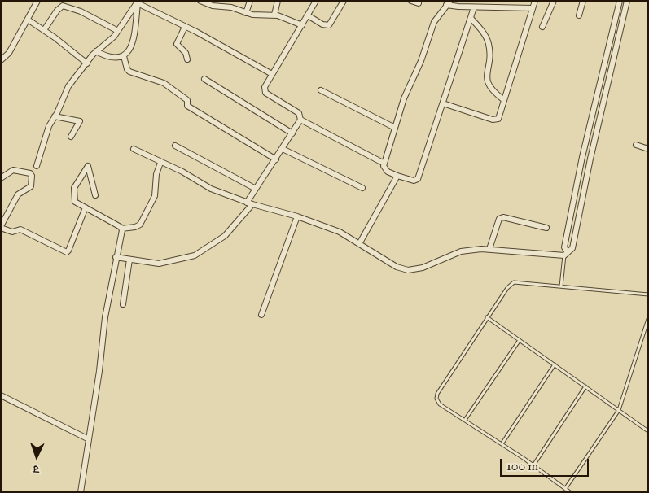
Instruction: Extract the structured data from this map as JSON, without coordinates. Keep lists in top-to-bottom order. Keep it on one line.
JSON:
{"scale_bar":"100 m","north":"bottom"}
